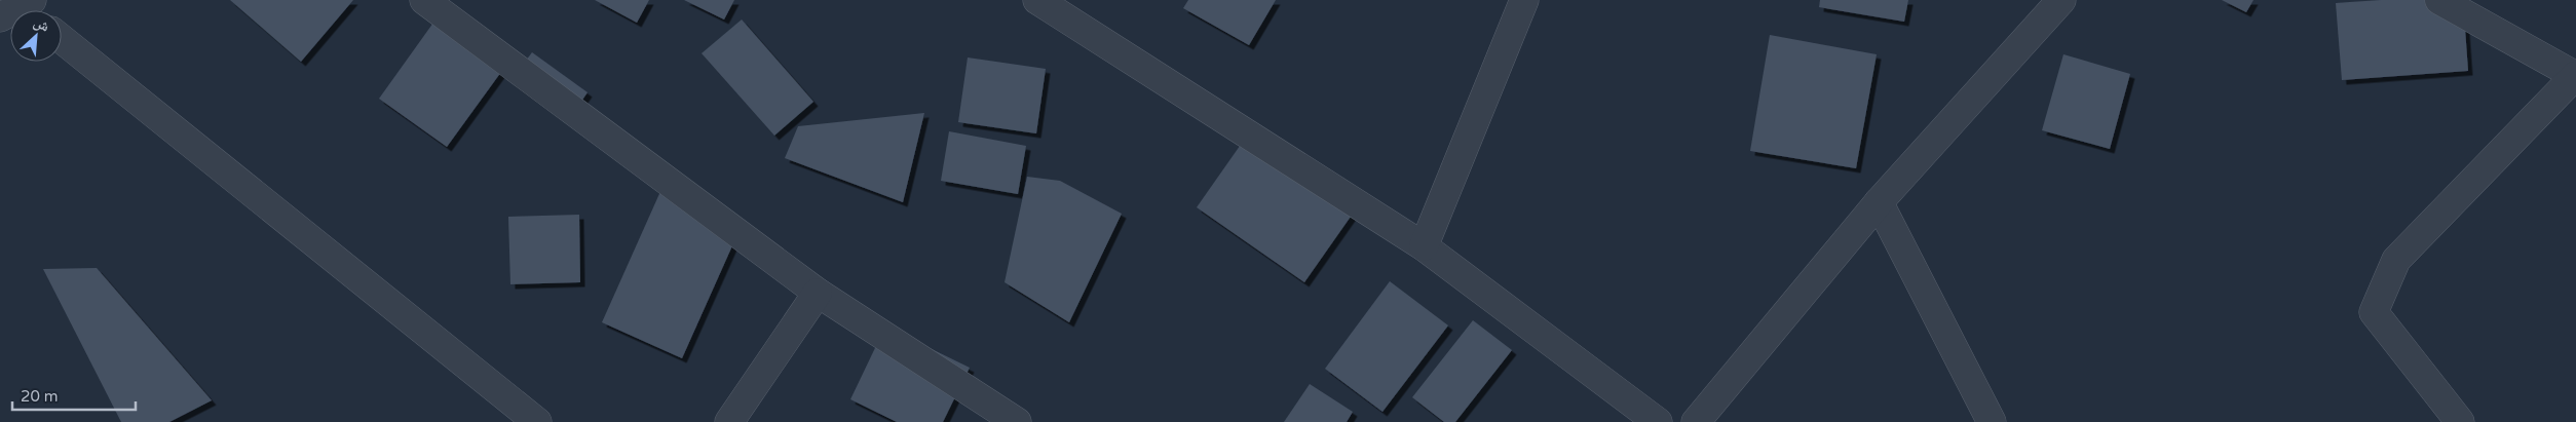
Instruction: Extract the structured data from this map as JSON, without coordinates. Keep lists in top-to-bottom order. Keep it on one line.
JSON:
{"scale_bar":"20 m","north":"top right"}
